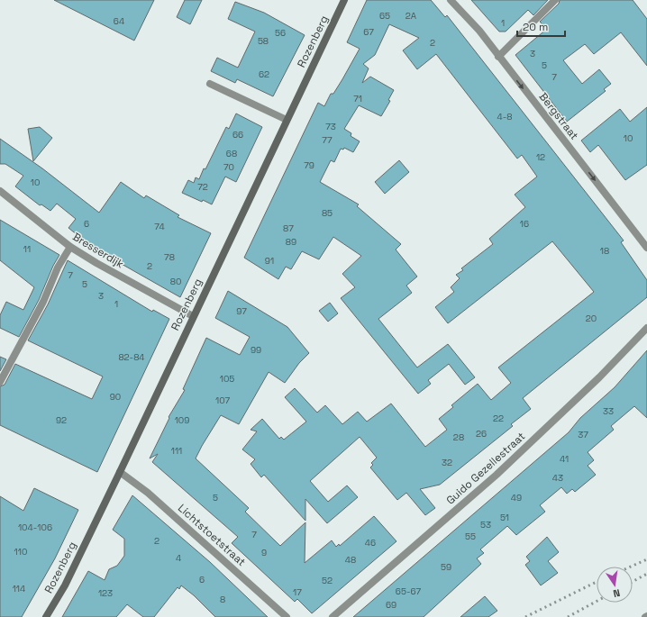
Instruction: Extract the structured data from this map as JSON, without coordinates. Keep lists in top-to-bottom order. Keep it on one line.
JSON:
{"streets":{"main road":["Rozenberg"],"street":["Bergstraat","Bresserdijk","Guido Gezellestraat","Lichtstoetstraat"]},"crossings":[["Rozenberg","Bresserdijk"],["Rozenberg","Lichtstoetstraat"]],"one_way":["Bergstraat"],"house_numbers":["65","2A","64","1","67","56","58","2","3","5","62","7","71","4-8","73","66","10","77","68","12","79","70","10","72","85","6","16","74","87","89","11","18","78","91","2","7","80","5","3","1","97","20","99","82-84","105","90","107","33","22","92","109","26","37","28","111","41","32","43","5","49","51","53","104-106","7","55","2","46","110","9","4","48","59","6","52","114","65-67","17","123","8","69"],"scale_bar":"20 m","north":"bottom"}
